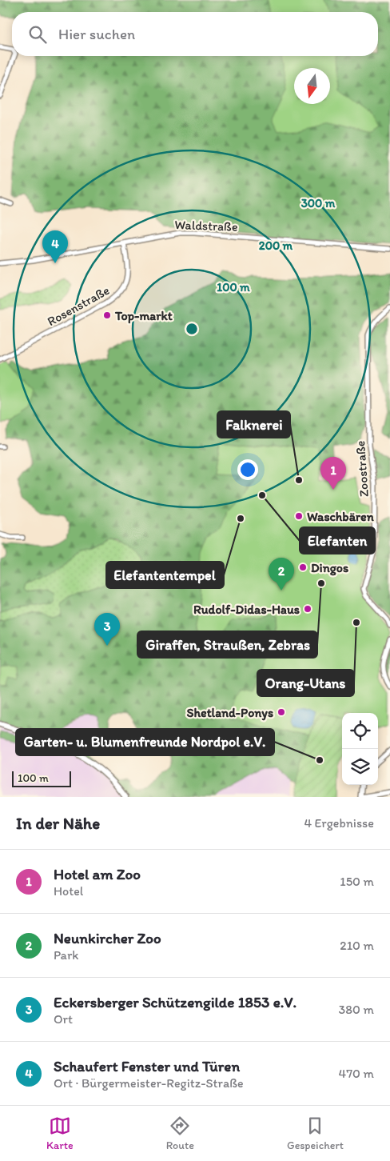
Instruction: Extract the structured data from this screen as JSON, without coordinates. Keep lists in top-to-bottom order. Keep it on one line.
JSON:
{"streets":{"street":["Waldstraße","Rosenstraße","Zoostraße"]},"crossings":[["Waldstraße","Rosenstraße"]],"places":["Top-markt","Falknerei","Elefanten","Waschbären","Elefantentempel","Dingos","Giraffen, Straußen, Zebras","Rudolf-Didas-Haus","Orang-Utans","Shetland-Ponys","Garten- u. Blumenfreunde Nordpol e.V."],"scale_bar":"100 m","north":"bottom","page":{"search":"Hier suchen","pins":["4","1","2","3"],"scale":"100 m","heading":["In der Nähe","4 Ergebnisse"],"list":[{"mark":"1","name":"Hotel am Zoo","note":"Hotel","value":"150 m"},{"mark":"2","name":"Neunkircher Zoo","note":"Park","value":"210 m"},{"mark":"3","name":"Eckersberger Schützengilde 1853 e.V.","note":"Ort","value":"380 m"},{"mark":"4","name":"Schaufert Fenster und Türen","note":"Ort · Bürgermeister-Regitz-Straße","value":"470 m"}],"nav":["Karte","Route","Gespeichert"]},"rings":["300 m","200 m","100 m"]}
